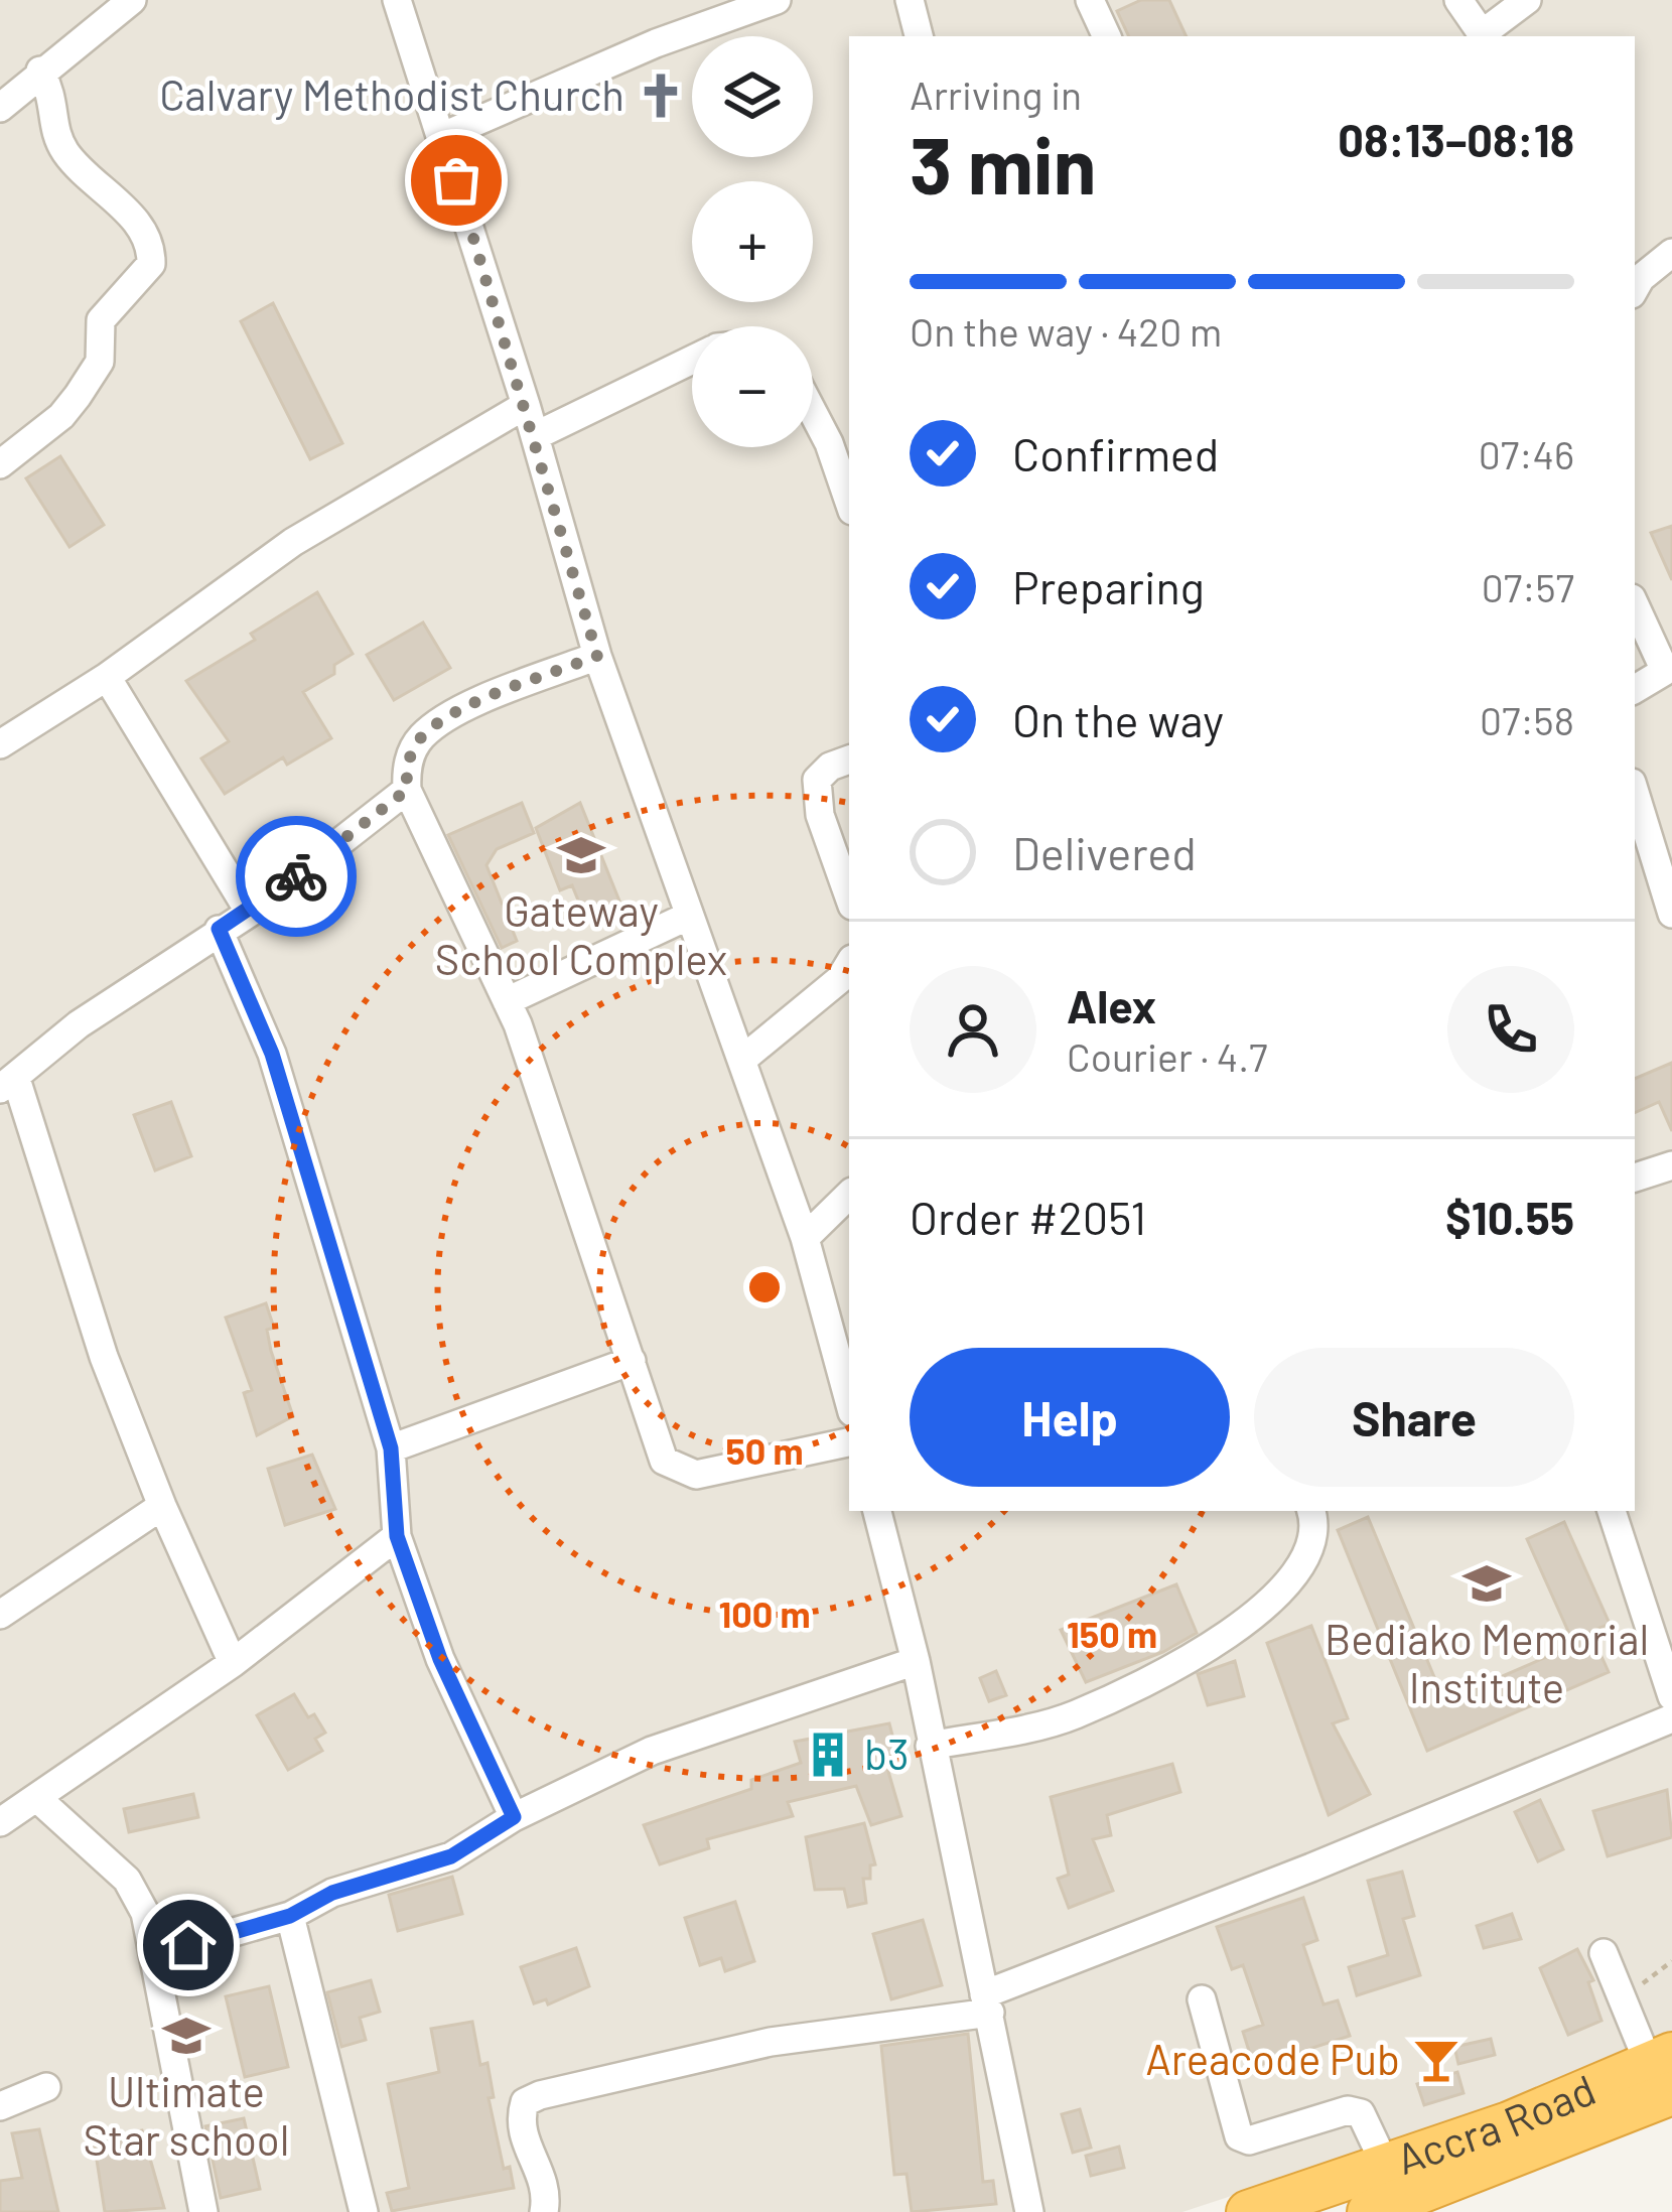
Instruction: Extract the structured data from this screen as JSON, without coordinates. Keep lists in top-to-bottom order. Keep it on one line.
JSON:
{"streets":{"highway":["Accra Road"]},"places":{"church":["Calvary Methodist Church"],"school or university":["Gateway School Complex","Bediako Memorial Institute","Ultimate Star school"],"building":["b3"],"bar":["Areacode Pub"]},"page":{"map_buttons":["+","−"],"heading":["3 min","Arriving in","08:13–08:18"],"panel":["Alex","Courier · 4.7","Order #2051","$10.55"],"bar":"On the way · 420 m","list":[["Confirmed","07:46"],["Preparing","07:57"],["On the way","07:58"],"Delivered"],"buttons":["Help","Share"]},"rings":["50 m","100 m","150 m"]}
